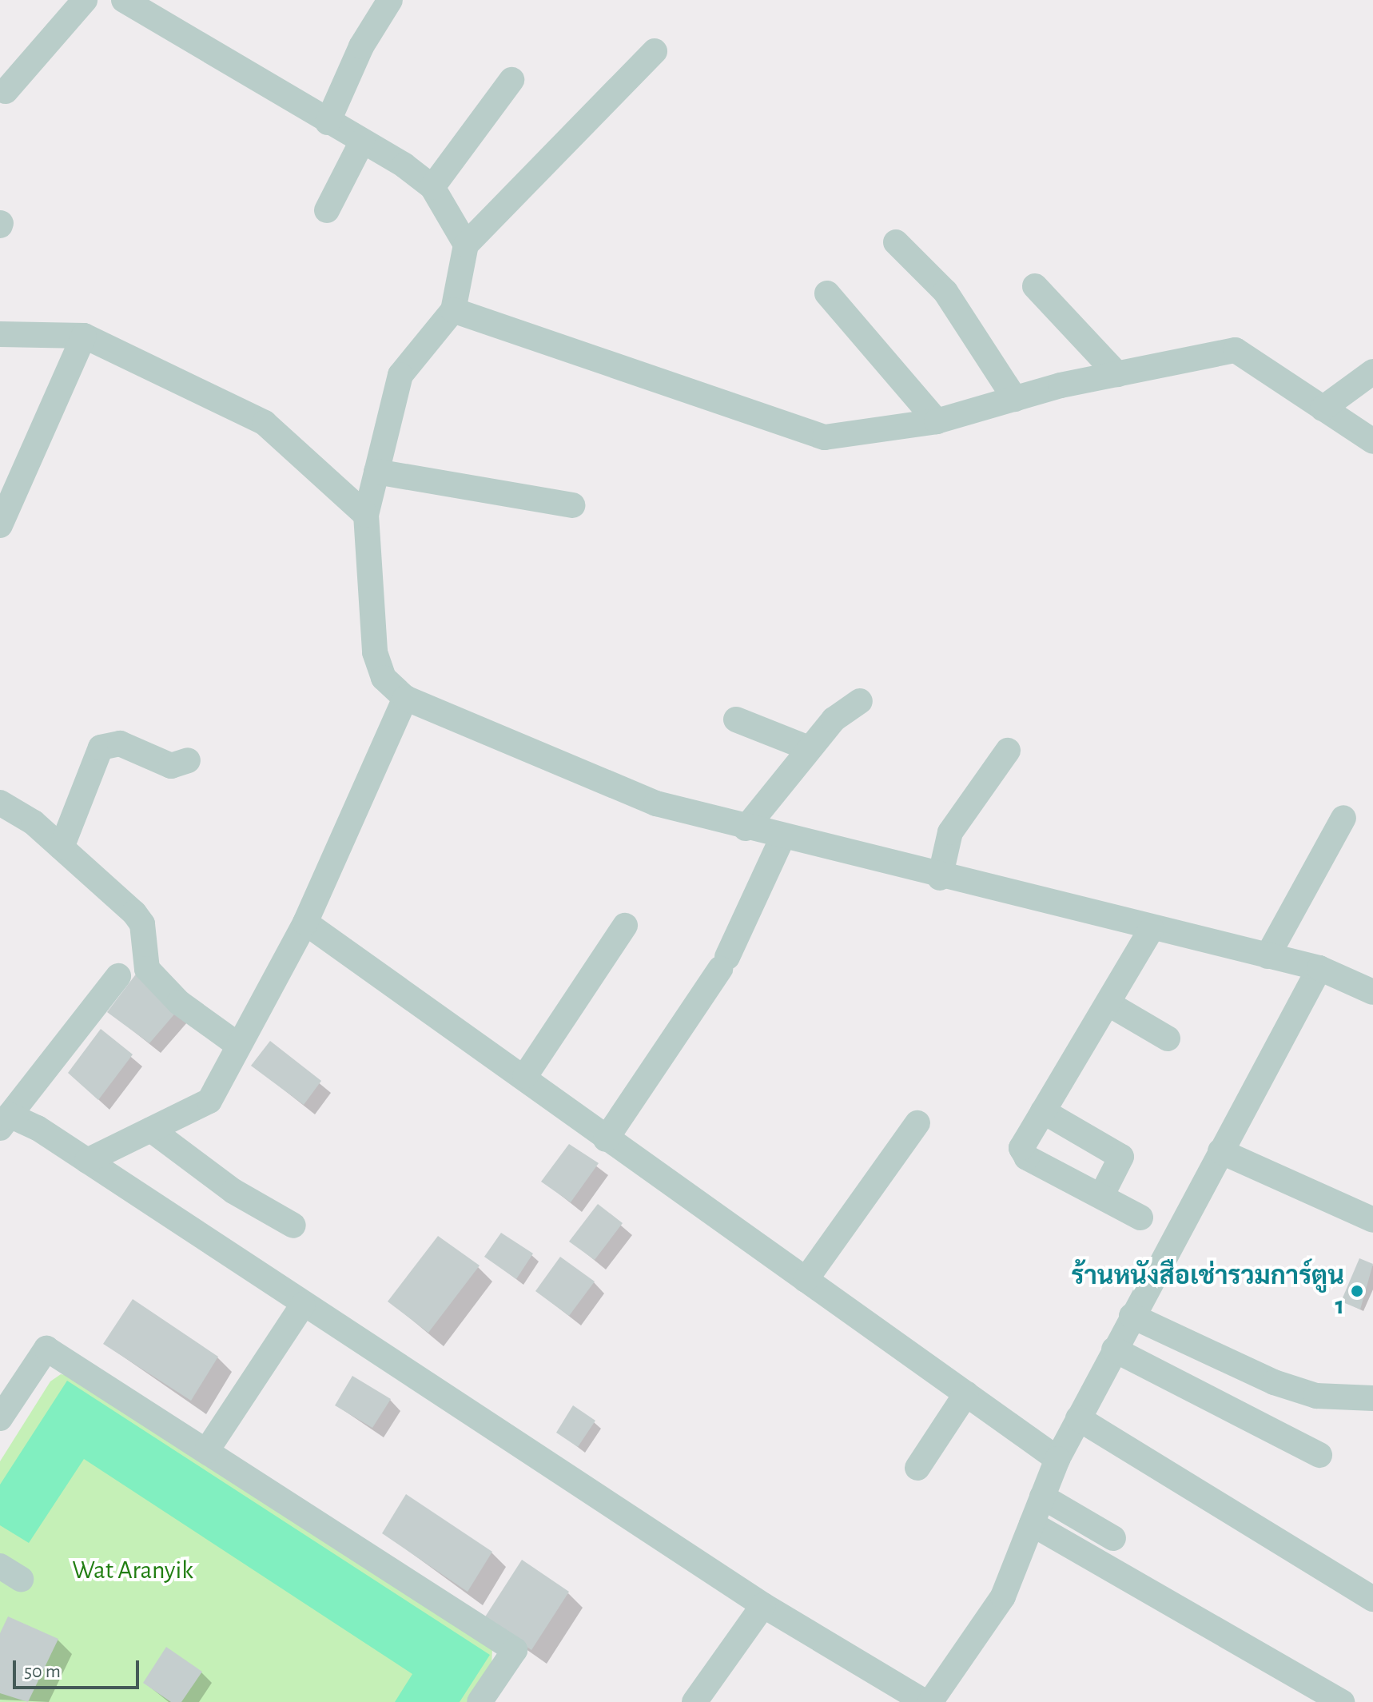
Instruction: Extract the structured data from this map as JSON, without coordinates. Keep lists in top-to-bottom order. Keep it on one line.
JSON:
{"parks":["Wat Aranyik"],"places":["ร้านหนังสือเช่ารวมการ์ตูน 1"],"scale_bar":"50 m"}
